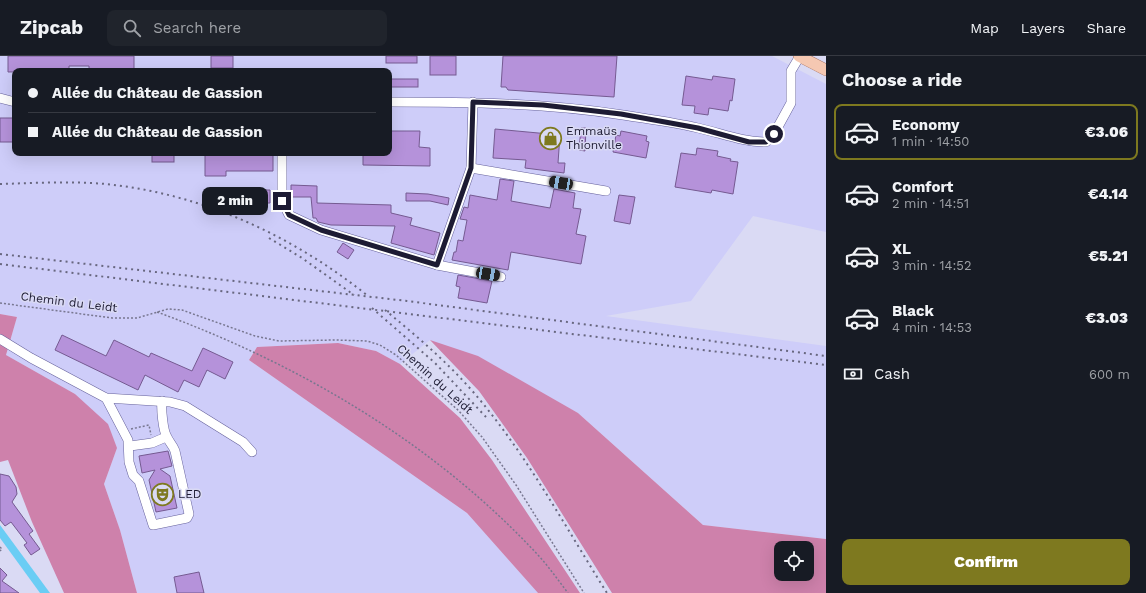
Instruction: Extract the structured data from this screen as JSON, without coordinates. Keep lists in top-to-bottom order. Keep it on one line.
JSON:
{"streets":{"path":["Chemin du Leidt"]},"places":{"shop":["Emmaüs Thionville"],"theatre":["LED"]},"page":{"header":"Zipcab","search":"Search here","nav":["Map","Layers","Share"],"heading":"Choose a ride","banner":["Allée du Château de Gassion","Allée du Château de Gassion"],"list":[{"name":"Economy","note":"1 min · 14:50","value":"€3.06"},{"name":"Comfort","note":"2 min · 14:51","value":"€4.14"},{"name":"XL","note":"3 min · 14:52","value":"€5.21"},{"name":"Black","note":"4 min · 14:53","value":"€3.03"}],"bubble":"2 min","pay":["Cash","600 m"],"buttons":"Confirm"}}
